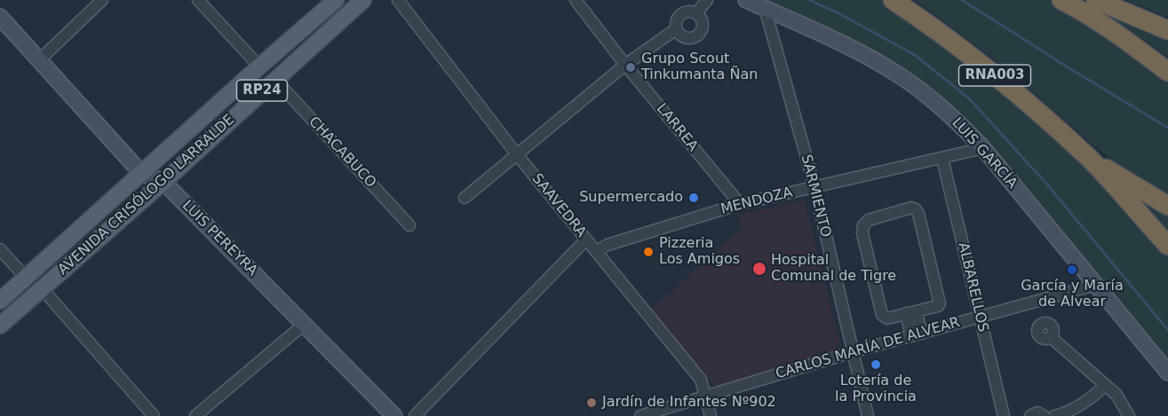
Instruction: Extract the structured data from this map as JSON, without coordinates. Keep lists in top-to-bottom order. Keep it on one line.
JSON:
{"streets":{"highway":["RNA003"],"main road":["RP24","AVENIDA CRISÓLOGO LARRALDE"],"street":["LARREA","CHACABUCO","LUIS GARCÍA","SARMIENTO","MENDOZA","SAAVEDRA","LUIS PEREYRA","ALBARELLOS","CARLOS MARÍA DE ALVEAR"]},"crossings":[["LARREA","MENDOZA"],["CHACABUCO","AVENIDA CRISÓLOGO LARRALDE"],["LUIS GARCÍA","SARMIENTO"],["LUIS GARCÍA","MENDOZA"],["LUIS GARCÍA","CARLOS MARÍA DE ALVEAR"],["AVENIDA CRISÓLOGO LARRALDE","LUIS PEREYRA"],["SARMIENTO","MENDOZA"],["SARMIENTO","CARLOS MARÍA DE ALVEAR"],["MENDOZA","SAAVEDRA"],["MENDOZA","ALBARELLOS"],["SAAVEDRA","CARLOS MARÍA DE ALVEAR"],["ALBARELLOS","CARLOS MARÍA DE ALVEAR"]],"places":["Grupo Scout Tinkumanta Ñan","Supermercado","Pizzeria Los Amigos","Hospital Comunal de Tigre","García y María de Alvear","Lotería de la Provincia","Jardín de Infantes Nº902"]}
